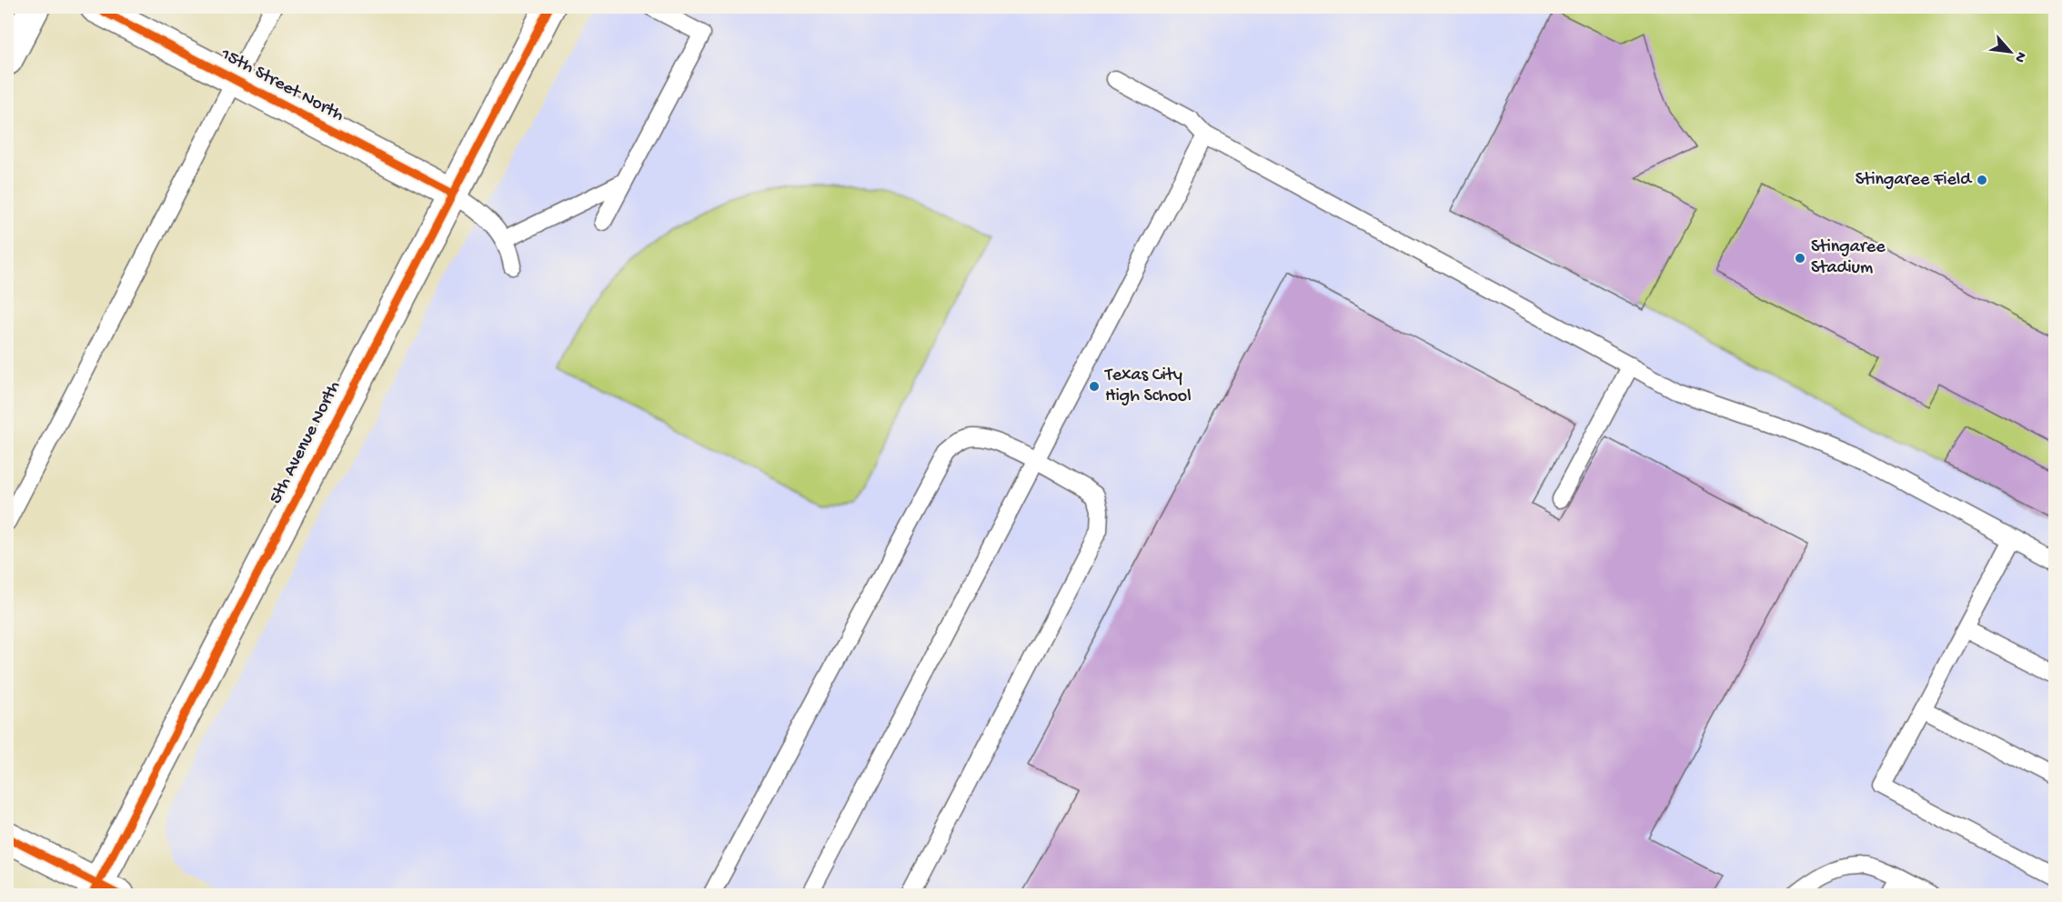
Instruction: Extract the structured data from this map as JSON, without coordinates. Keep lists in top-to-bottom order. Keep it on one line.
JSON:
{"streets":{"street":["15th Street North","5th Avenue North"]},"crossings":[["15th Street North","5th Avenue North"]],"places":["Stingaree Field","Stingaree Stadium","Texas City High School"],"north":"bottom right"}
